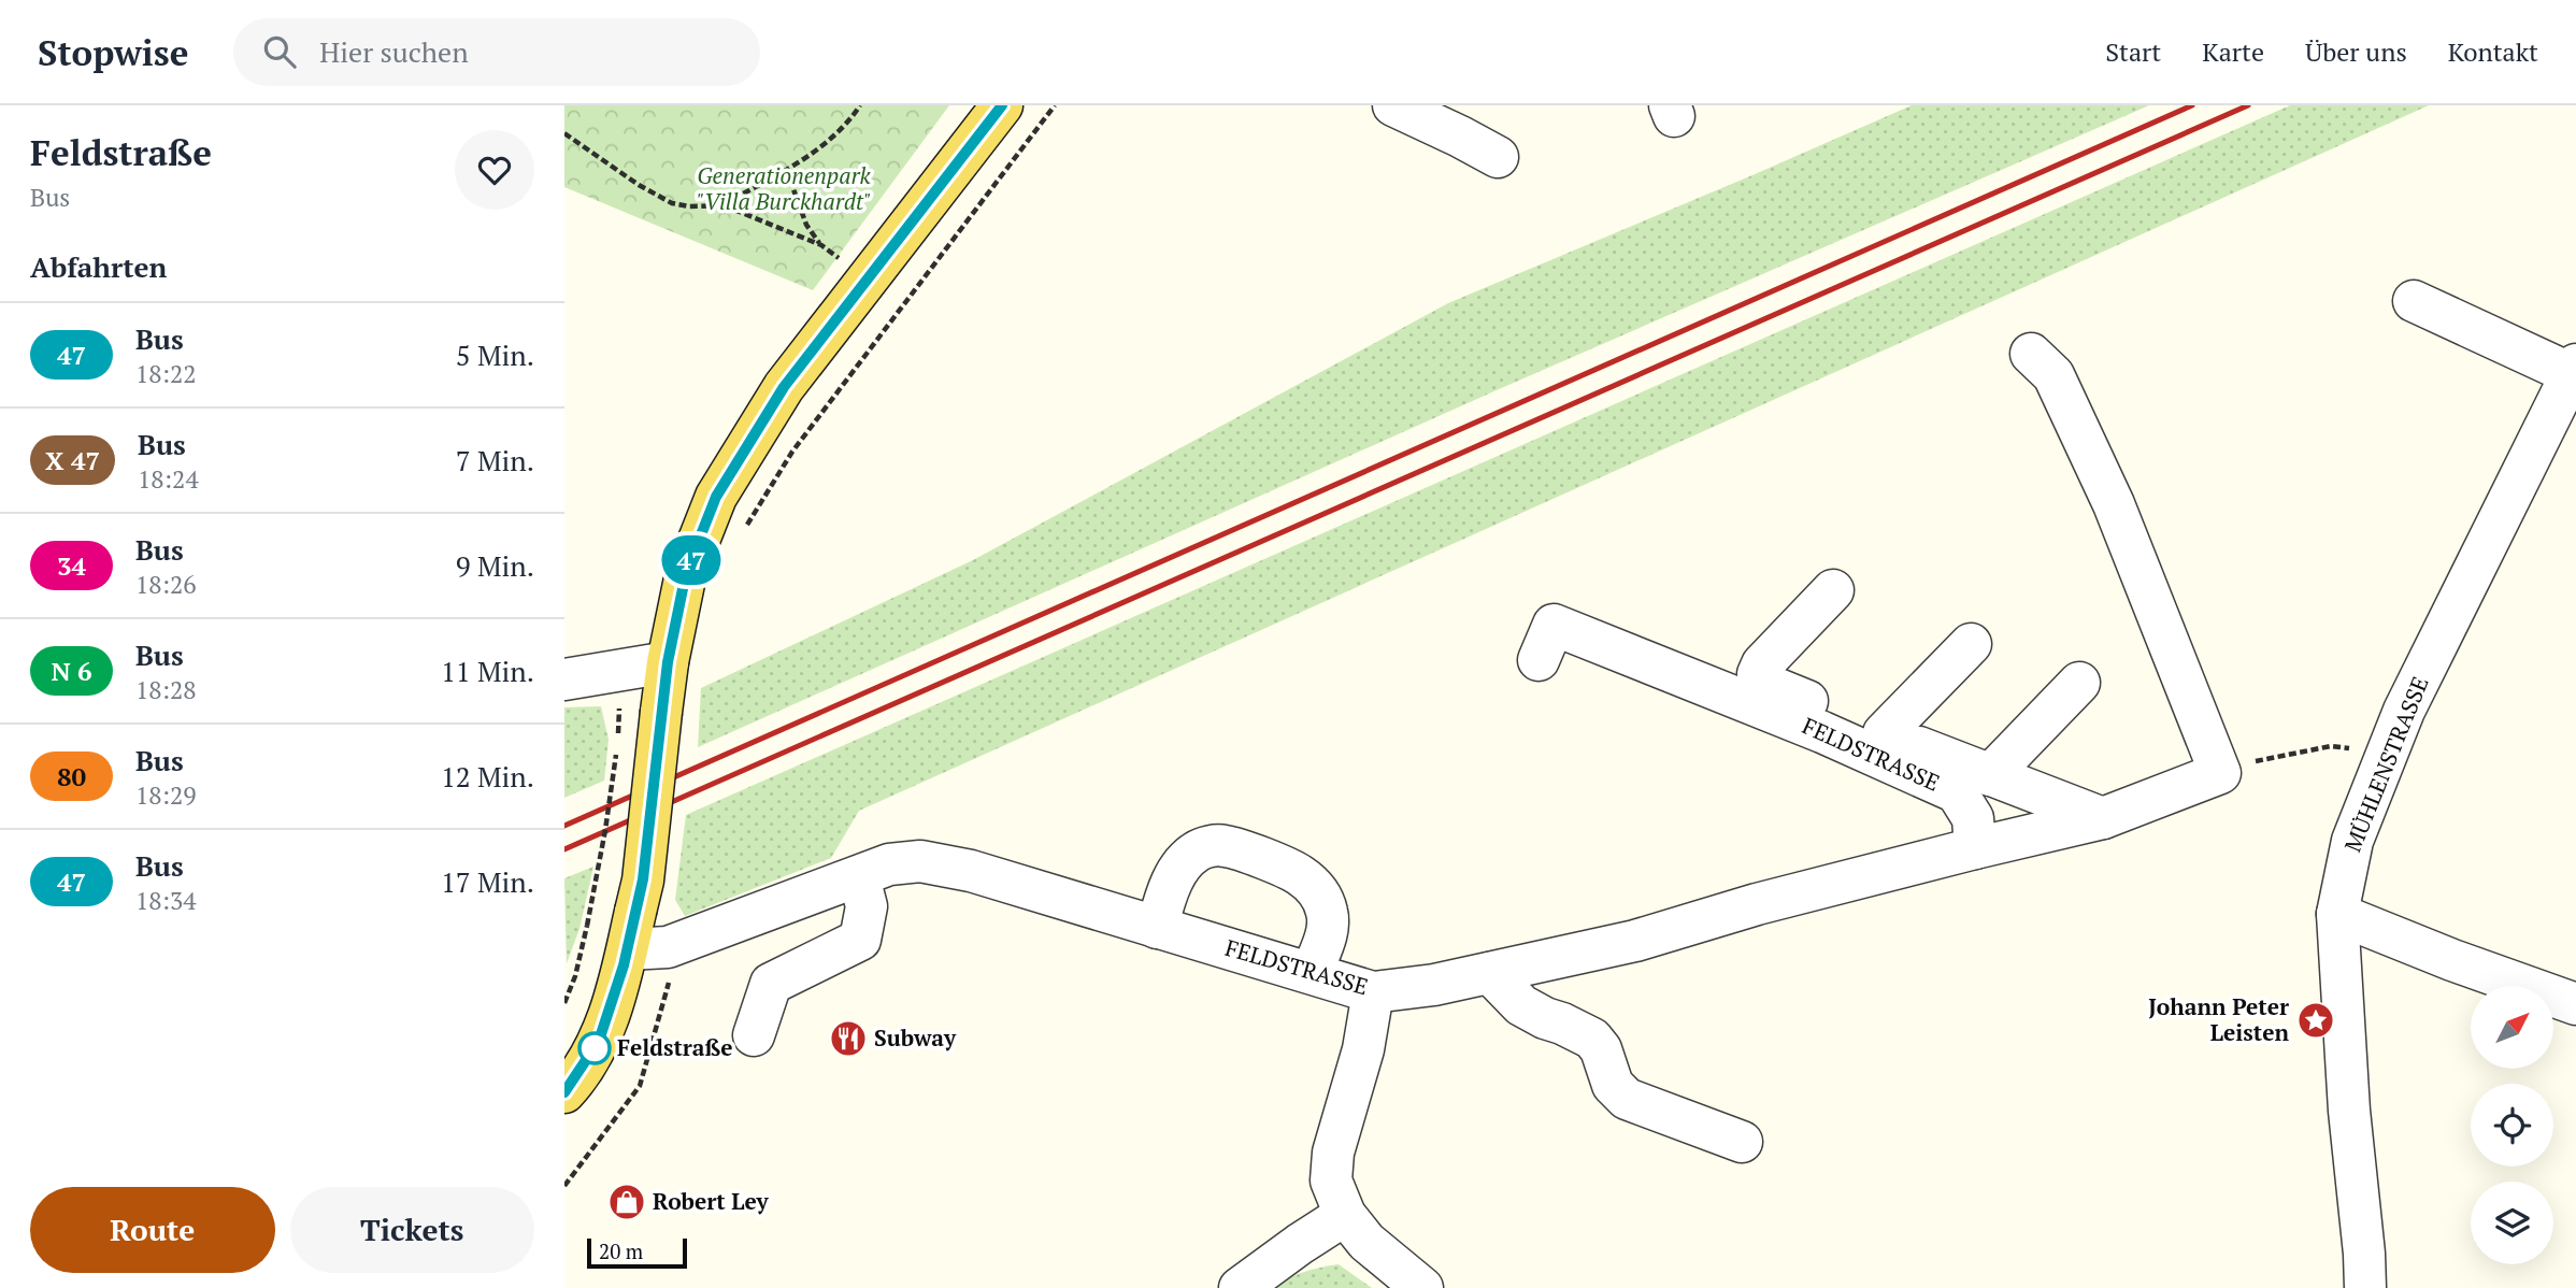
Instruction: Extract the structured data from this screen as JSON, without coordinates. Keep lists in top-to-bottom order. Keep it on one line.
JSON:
{"streets":{"street":["FELDSTRASSE","MÜHLENSTRASSE"]},"parks":["Generationenpark \"Villa Burckhardt\""],"places":{"place":["Johann Peter Leisten"],"restaurant":["Subway"],"other":["Feldstraße"],"shop":["Robert Ley"]},"lines":["bus line 47"],"scale_bar":"20 m","north":"top right","page":{"header":"Stopwise","search":"Hier suchen","nav":["Start","Karte","Über uns","Kontakt"],"heading":[["Feldstraße","Bus"],"Abfahrten"],"on_map":"47","list":[{"mark":"47","name":"Bus","note":"18:22","value":"5 Min."},{"mark":"X 47","name":"Bus","note":"18:24","value":"7 Min."},{"mark":"34","name":"Bus","note":"18:26","value":"9 Min."},{"mark":"N 6","name":"Bus","note":"18:28","value":"11 Min."},{"mark":"80","name":"Bus","note":"18:29","value":"12 Min."},{"mark":"47","name":"Bus","note":"18:34","value":"17 Min."}],"buttons":["Route","Tickets"],"scale":"20 m"}}
